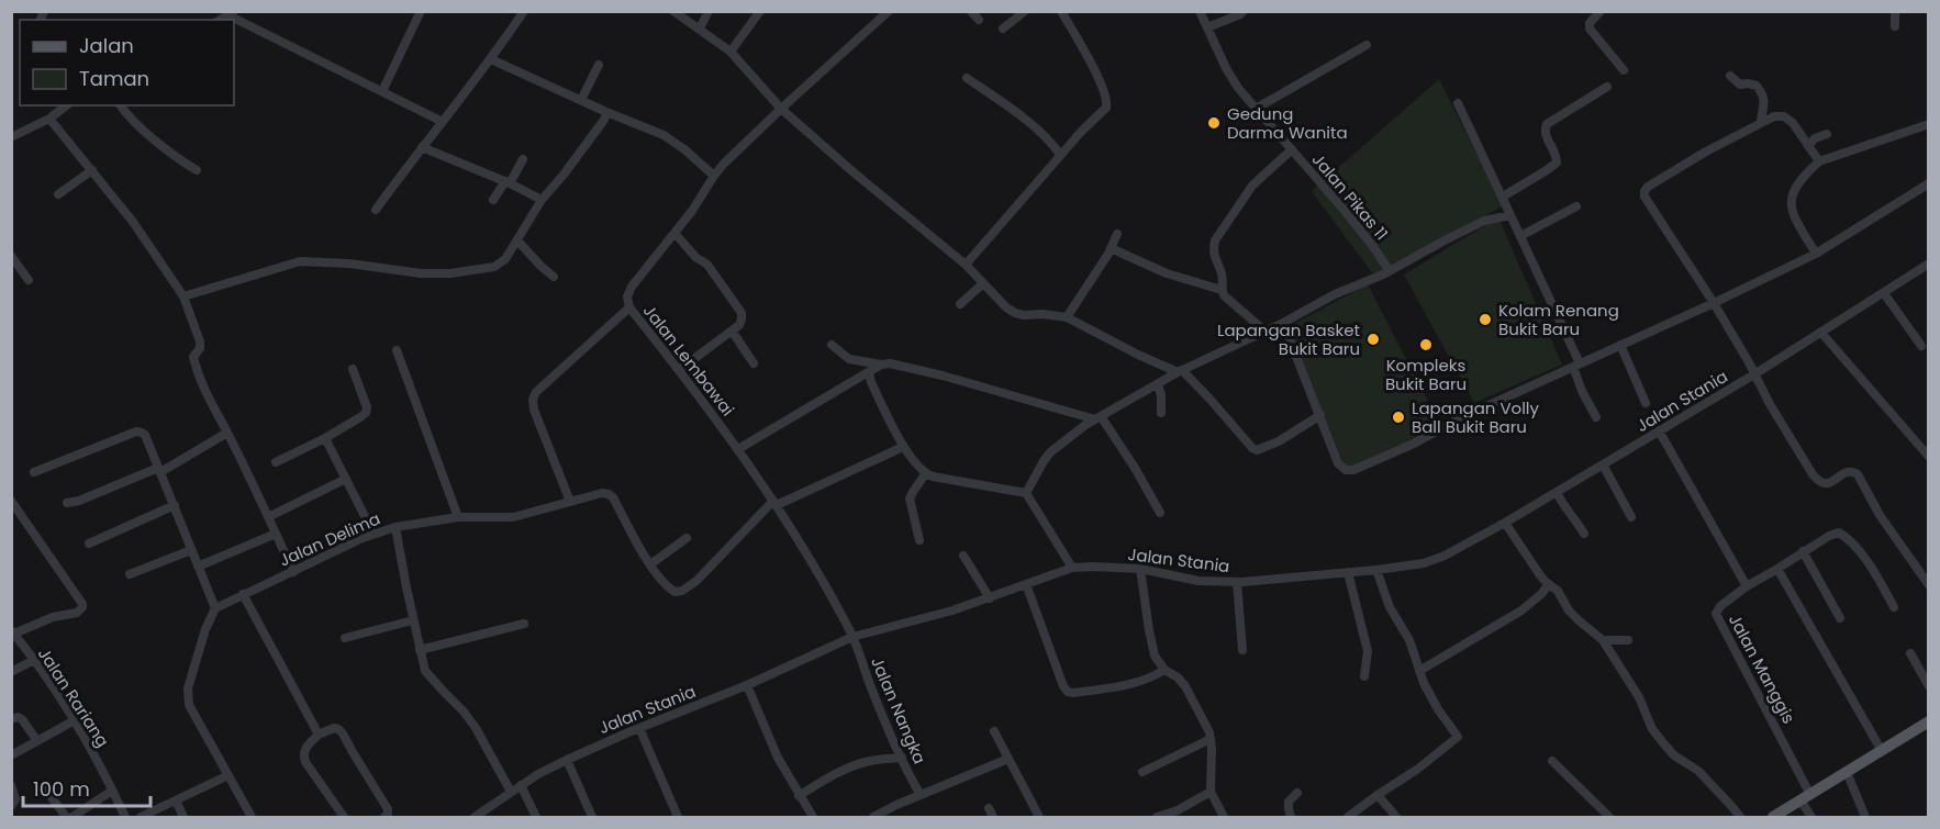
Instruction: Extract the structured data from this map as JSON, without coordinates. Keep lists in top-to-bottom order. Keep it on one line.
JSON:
{"streets":{"street":["Jalan Pikas 11","Jalan Lembawai","Jalan Stania","Jalan Delima","Jalan Manggis","Jalan Rariang","Jalan Nangka"]},"crossings":[["Jalan Lembawai","Jalan Stania"],["Jalan Lembawai","Jalan Nangka"],["Jalan Stania","Jalan Delima"],["Jalan Stania","Jalan Nangka"]],"places":["Gedung Darma Wanita","Kolam Renang Bukit Baru","Lapangan Basket Bukit Baru","Kompleks Bukit Baru","Lapangan Volly Ball Bukit Baru"],"legend":["Jalan","Taman"],"scale_bar":"100 m"}
